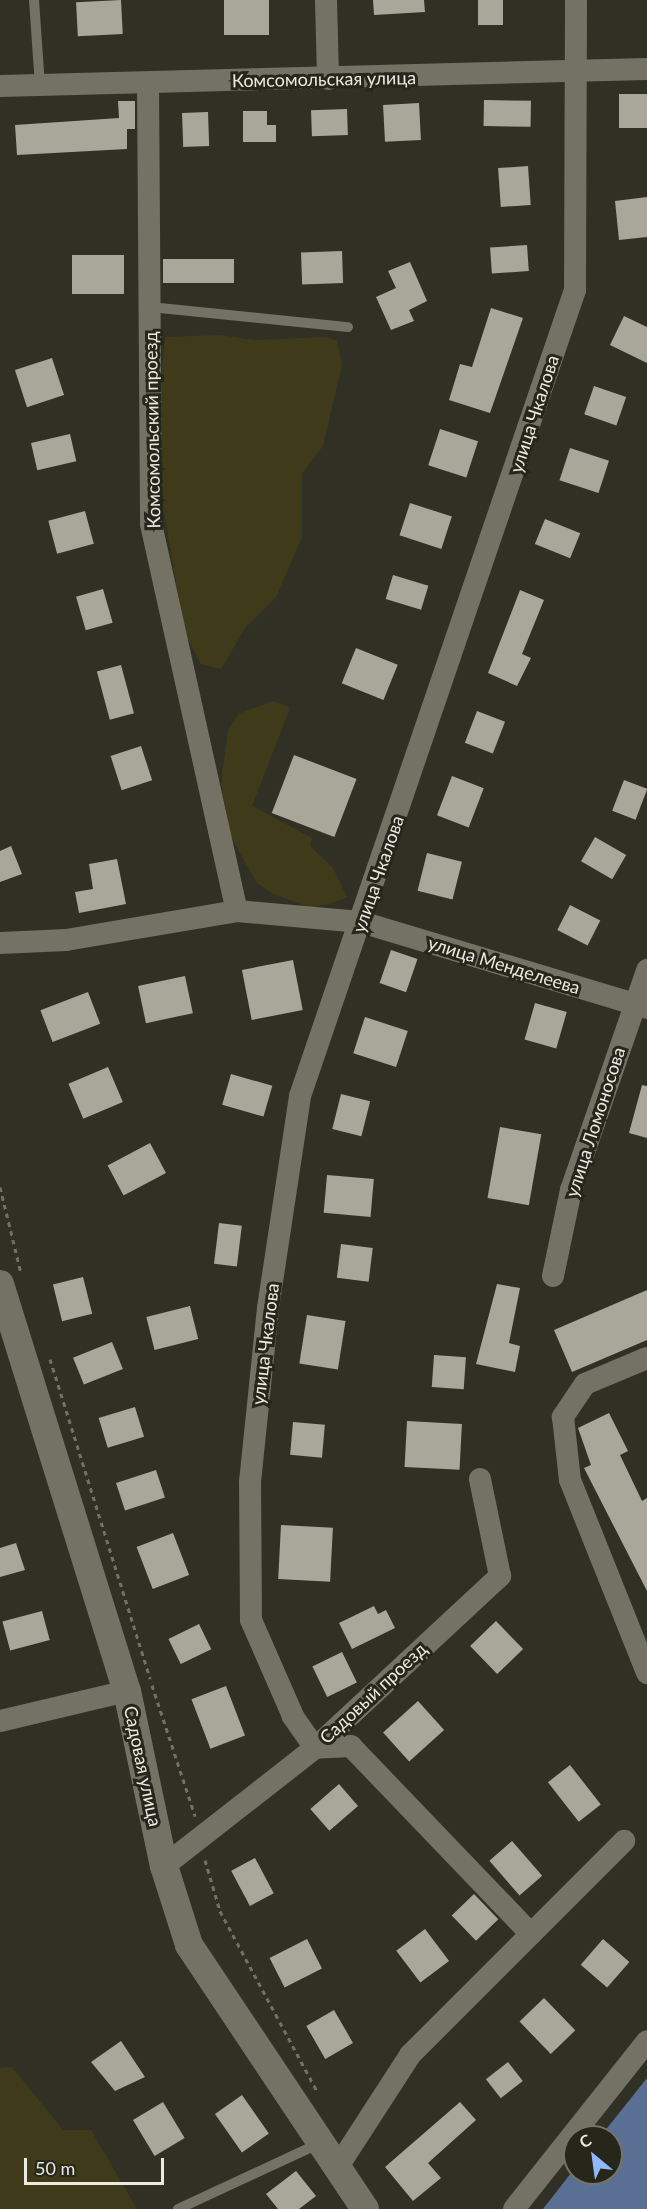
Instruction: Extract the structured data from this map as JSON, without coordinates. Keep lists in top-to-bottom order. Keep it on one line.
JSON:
{"streets":{"street":["Комсомольская улица","улица Чкалова","Комсомольский проезд","улица Менделеева","улица Ломоносова","Садовый проезд","Садовая улица"]},"crossings":[["Комсомольская улица","улица Чкалова"],["Комсомольская улица","Комсомольский проезд"],["улица Чкалова","улица Менделеева"],["улица Чкалова","Садовый проезд"],["Комсомольский проезд","улица Менделеева"],["улица Менделеева","улица Ломоносова"],["Садовый проезд","Садовая улица"]],"scale_bar":"50 m","north":"top left"}
